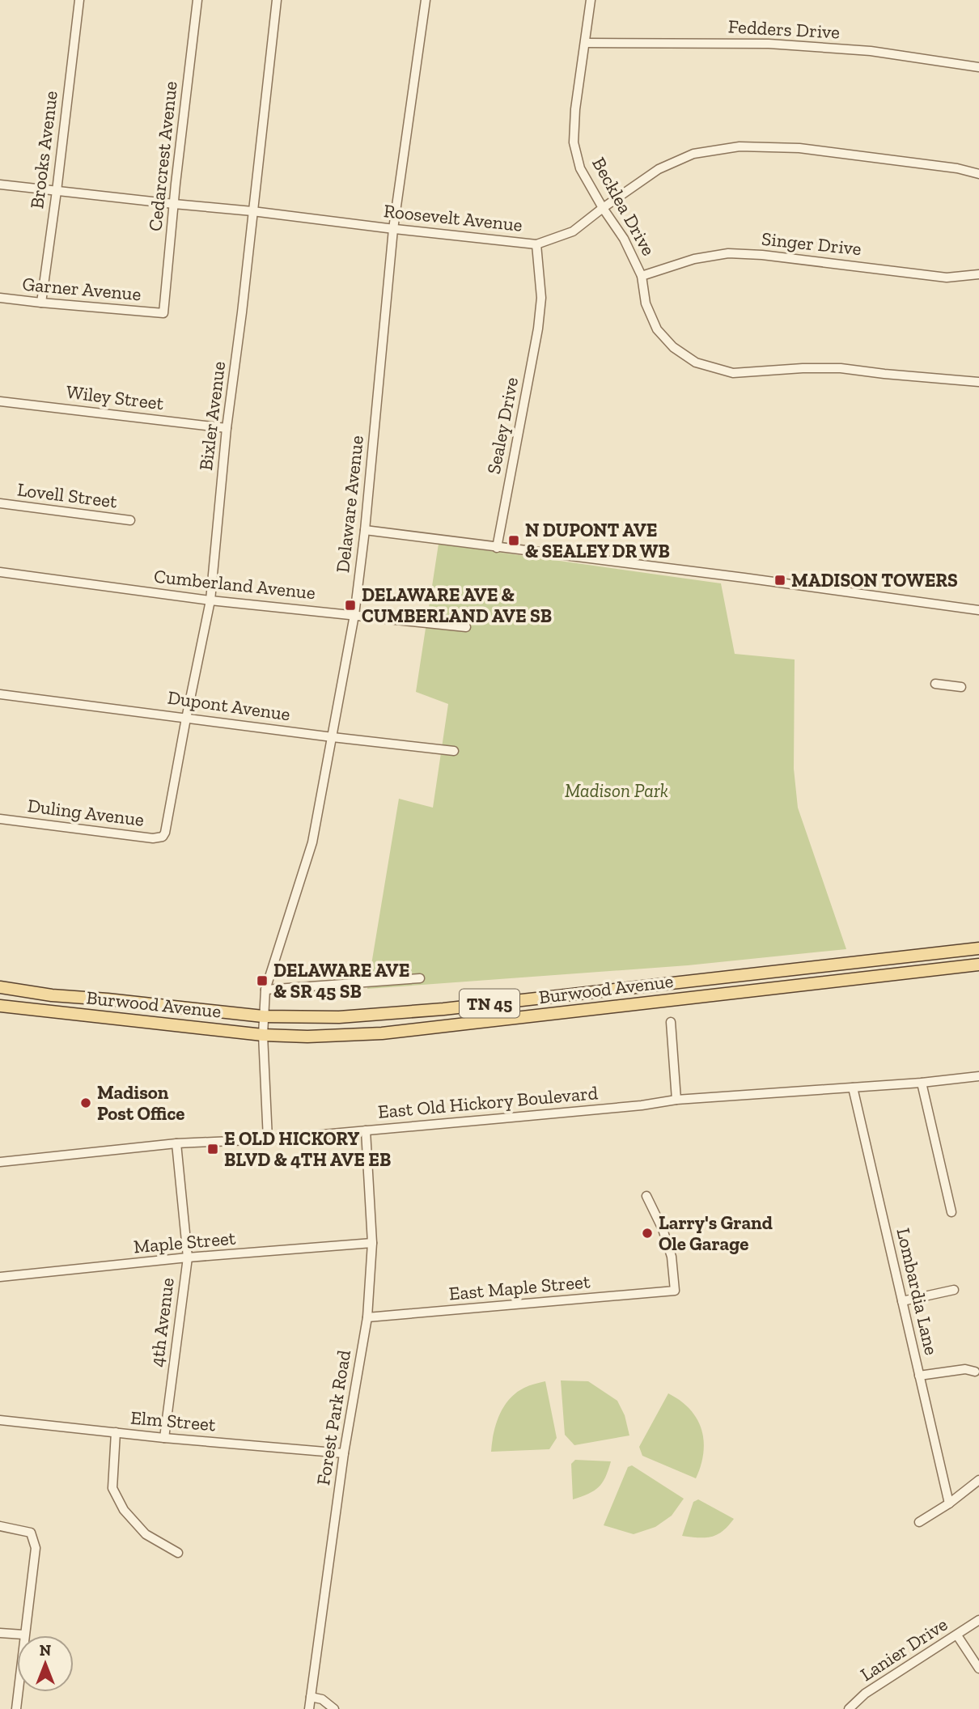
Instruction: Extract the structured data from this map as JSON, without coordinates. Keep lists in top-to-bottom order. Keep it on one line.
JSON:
{"streets":{"main road":["Burwood Avenue","TN 45"],"street":["Fedders Drive","Brooks Avenue","Cedarcrest Avenue","Becklea Drive","Roosevelt Avenue","Singer Drive","Garner Avenue","Wiley Street","Bixler Avenue","Sealey Drive","Lovell Street","Delaware Avenue","Cumberland Avenue","Dupont Avenue","Duling Avenue","East Old Hickory Boulevard","Maple Street","East Maple Street","Lombardia Lane","4th Avenue","Forest Park Road","Elm Street","Lanier Drive"]},"crossings":[["Fedders Drive","Becklea Drive"],["Brooks Avenue","Roosevelt Avenue"],["Brooks Avenue","Garner Avenue"],["Cedarcrest Avenue","Roosevelt Avenue"],["Cedarcrest Avenue","Garner Avenue"],["Becklea Drive","Roosevelt Avenue"],["Becklea Drive","Singer Drive"],["Roosevelt Avenue","Bixler Avenue"],["Roosevelt Avenue","Sealey Drive"],["Roosevelt Avenue","Delaware Avenue"],["Wiley Street","Bixler Avenue"],["Bixler Avenue","Cumberland Avenue"],["Bixler Avenue","Dupont Avenue"],["Bixler Avenue","Duling Avenue"],["Delaware Avenue","Cumberland Avenue"],["Delaware Avenue","Dupont Avenue"],["Delaware Avenue","Burwood Avenue"],["Delaware Avenue","East Old Hickory Boulevard"],["East Old Hickory Boulevard","Lombardia Lane"],["East Old Hickory Boulevard","4th Avenue"],["East Old Hickory Boulevard","Forest Park Road"],["Maple Street","4th Avenue"],["Maple Street","Forest Park Road"],["East Maple Street","Forest Park Road"],["4th Avenue","Elm Street"],["Forest Park Road","Elm Street"]],"parks":["Madison Park"],"places":{"transit":["N DUPONT AVE & SEALEY DR WB","MADISON TOWERS","DELAWARE AVE & CUMBERLAND AVE SB","DELAWARE AVE & SR 45 SB","E OLD HICKORY BLVD & 4TH AVE EB"],"other":["Madison Post Office","Larry's Grand Ole Garage"]},"north":"top"}
